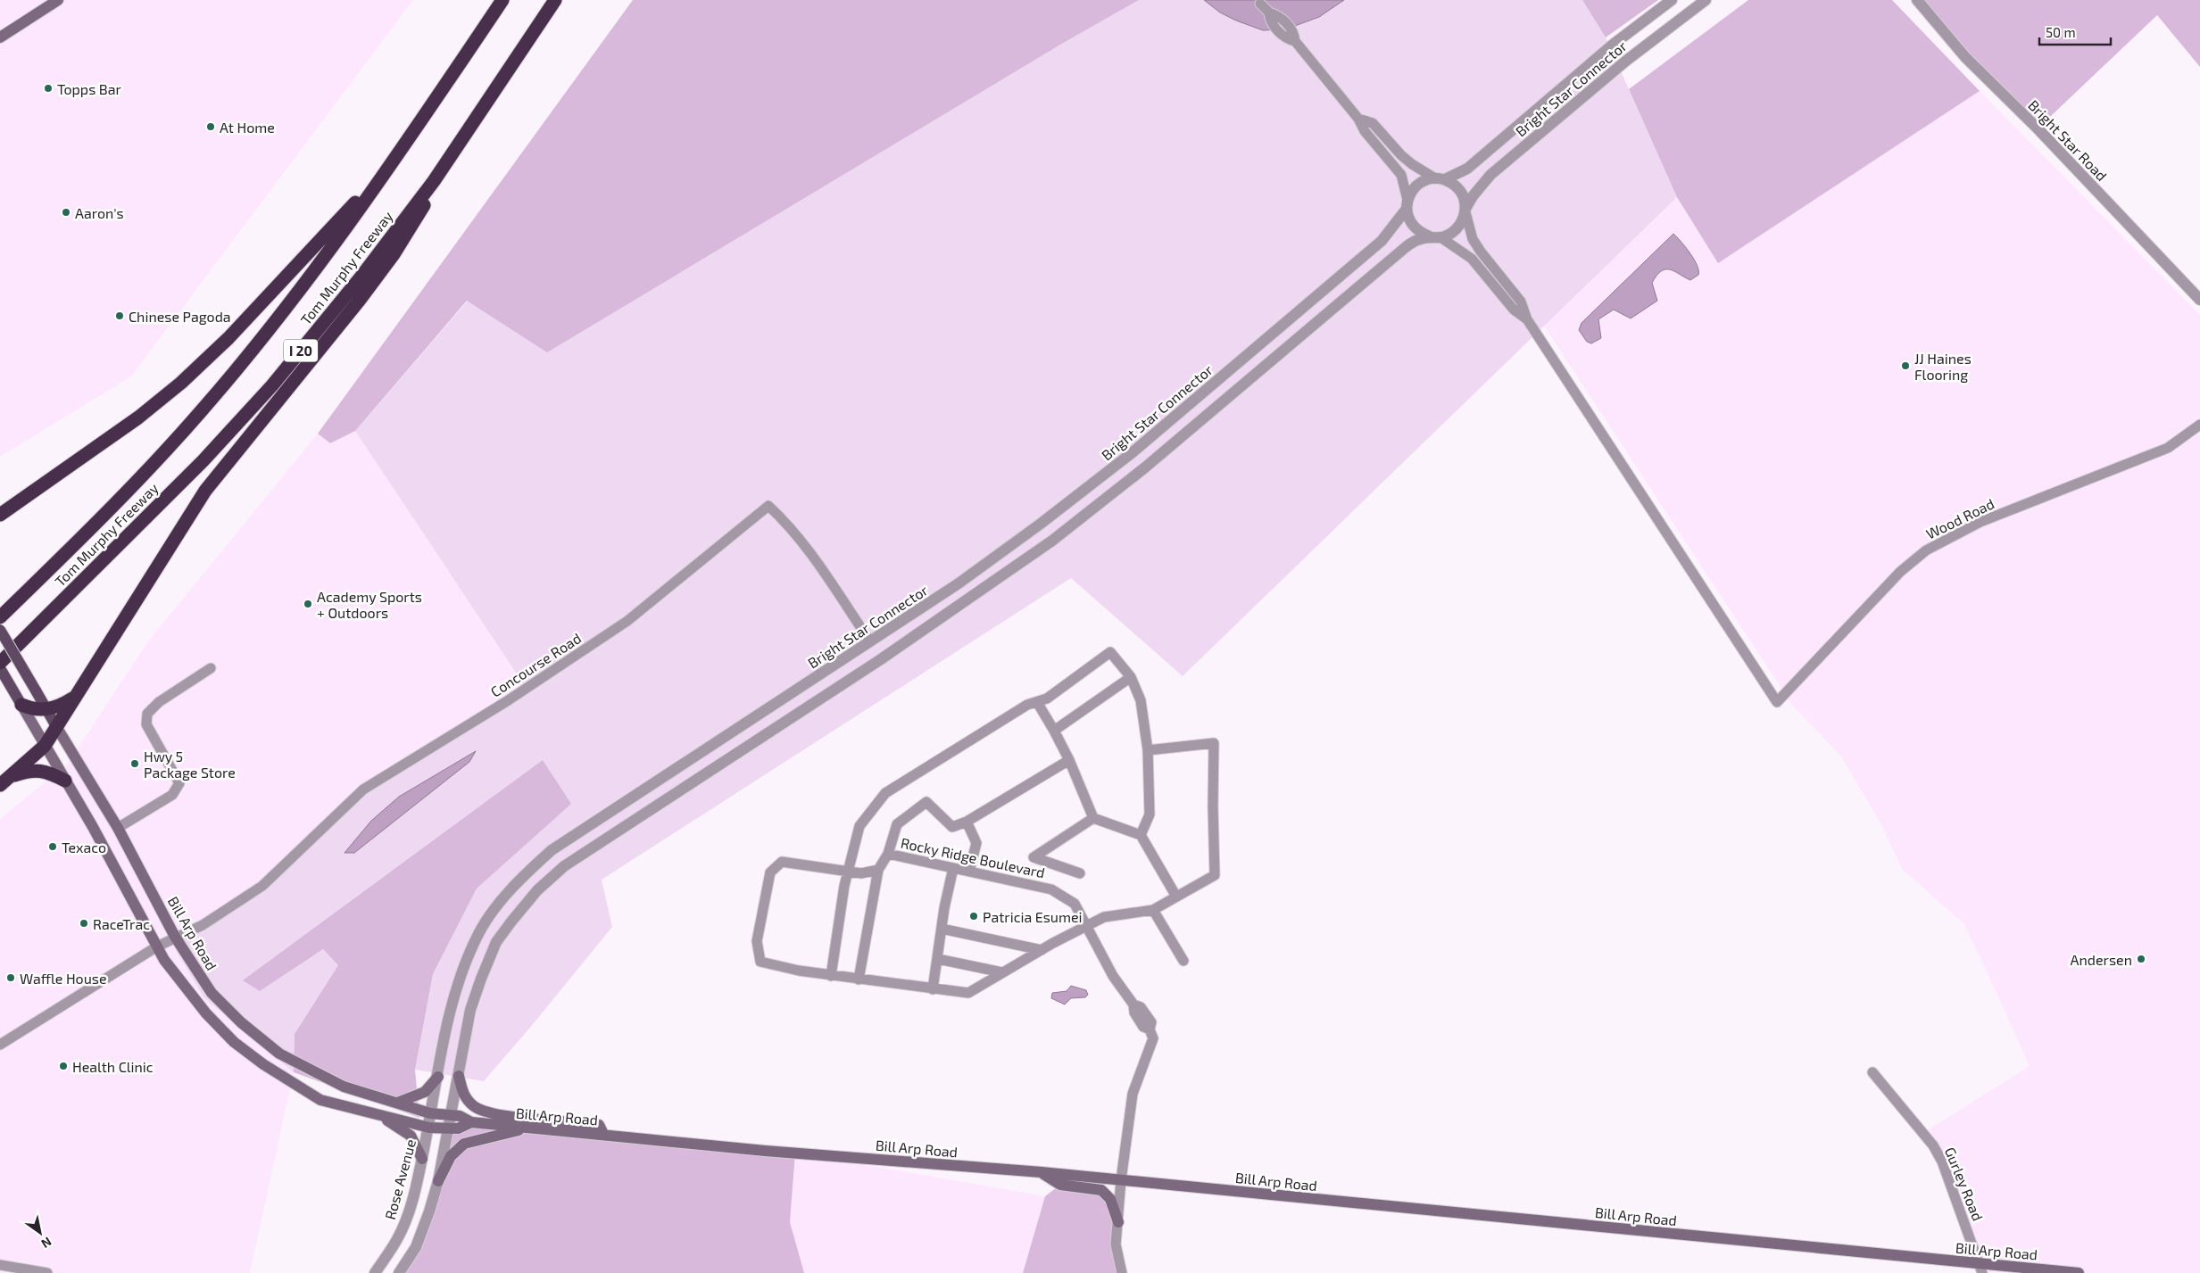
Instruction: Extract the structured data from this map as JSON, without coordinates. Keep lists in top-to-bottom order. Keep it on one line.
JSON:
{"streets":{"highway":["Tom Murphy Freeway","I 20"],"main road":["Bill Arp Road"],"street":["Bright Star Connector","Bright Star Road","Wood Road","Concourse Road","Rocky Ridge Boulevard","Rose Avenue","Gurley Road"]},"crossings":[["Bright Star Connector","Concourse Road"],["Bright Star Connector","Bill Arp Road"],["Bright Star Connector","Rose Avenue"],["Concourse Road","Bill Arp Road"],["Rocky Ridge Boulevard","Bill Arp Road"],["Bill Arp Road","Rose Avenue"],["Bill Arp Road","Gurley Road"]],"places":["Topps Bar","At Home","Aaron's","Chinese Pagoda","JJ Haines Flooring","Academy Sports + Outdoors","Hwy 5 Package Store","Texaco","Patricia Esumei","RaceTrac","Andersen","Waffle House","Health Clinic"],"scale_bar":"50 m","north":"bottom right"}
